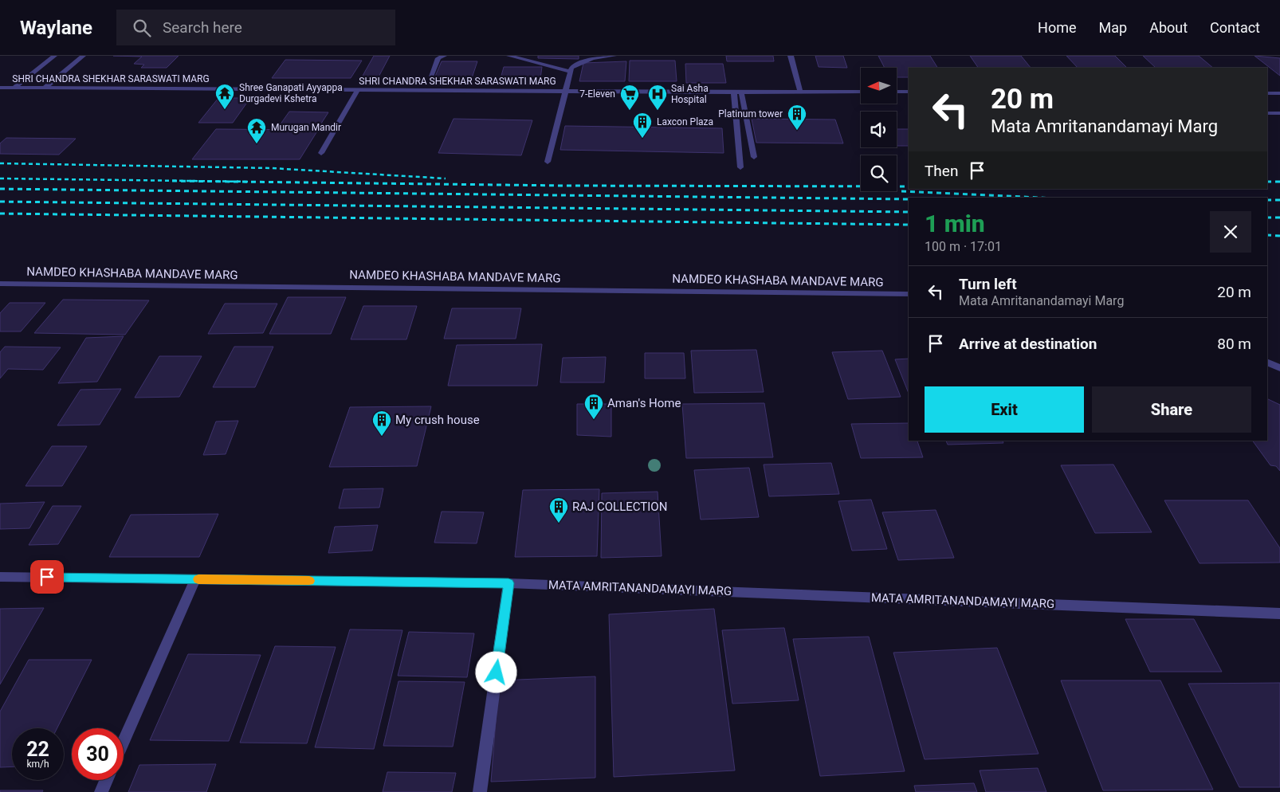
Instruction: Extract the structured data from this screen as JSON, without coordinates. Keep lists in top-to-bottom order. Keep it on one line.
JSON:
{"streets":{"street":["SHRI CHANDRA SHEKHAR SARASWATI MARG","NAMDEO KHASHABA MANDAVE MARG","MATA AMRITANANDAMAYI MARG"]},"places":{"temple":["Shree Ganapati Ayyappa Durgadevi Kshetra","Murugan Mandir"],"supermarket":["7-Eleven"],"hospital":["Sai Asha Hospital"],"building":["Platinum tower","Laxcon Plaza","Aman's Home","My crush house","RAJ COLLECTION"]},"north":"left","page":{"header":"Waylane","search":"Search here","nav":["Home","Map","About","Contact"],"turn":["20 m","Mata Amritanandamayi Marg"],"then":"Then","heading":["1 min","100 m · 17:01"],"list":[{"name":"Turn left","note":"Mata Amritanandamayi Marg","value":"20 m"},{"name":"Arrive at destination","value":"80 m"}],"buttons":["Exit","Share"],"speed":"22 km/h","limit":"30"}}
